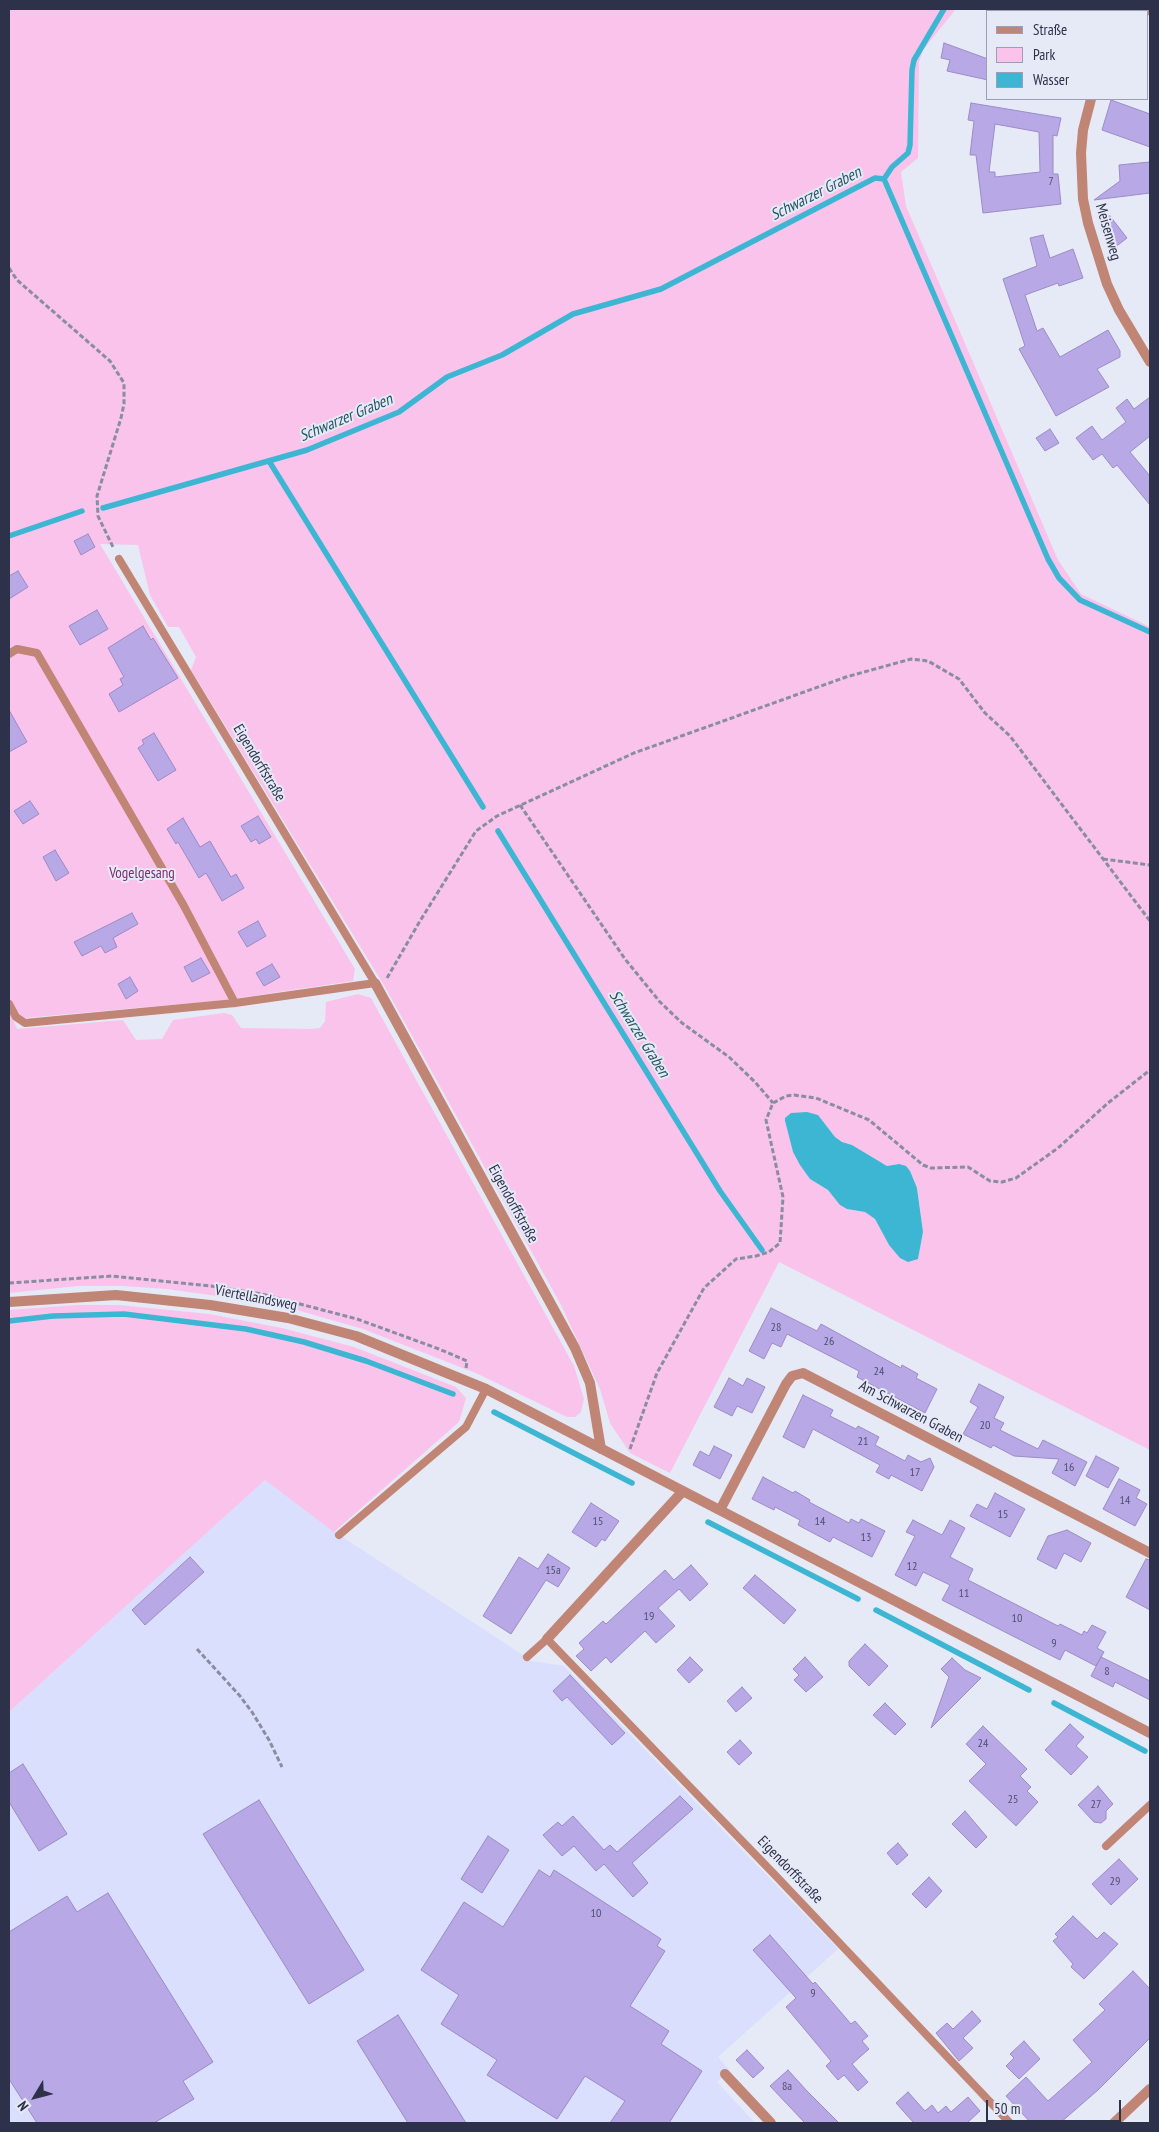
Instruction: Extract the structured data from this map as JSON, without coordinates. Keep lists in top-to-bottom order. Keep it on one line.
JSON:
{"streets":{"street":["Meisenweg","Eigendorffstraße","Viertellandsweg","Am Schwarzen Graben"]},"crossings":[["Eigendorffstraße","Viertellandsweg"]],"water":["Schwarzer Graben"],"parks":["Vogelgesang"],"house_numbers":["7","28","26","24","20","21","16","17","14","15","15","14","13","12","15a","11","19","10","9","8","24","25","27","29","10","9","8a"],"legend":["Straße","Park","Wasser"],"scale_bar":"50 m","north":"bottom left"}
